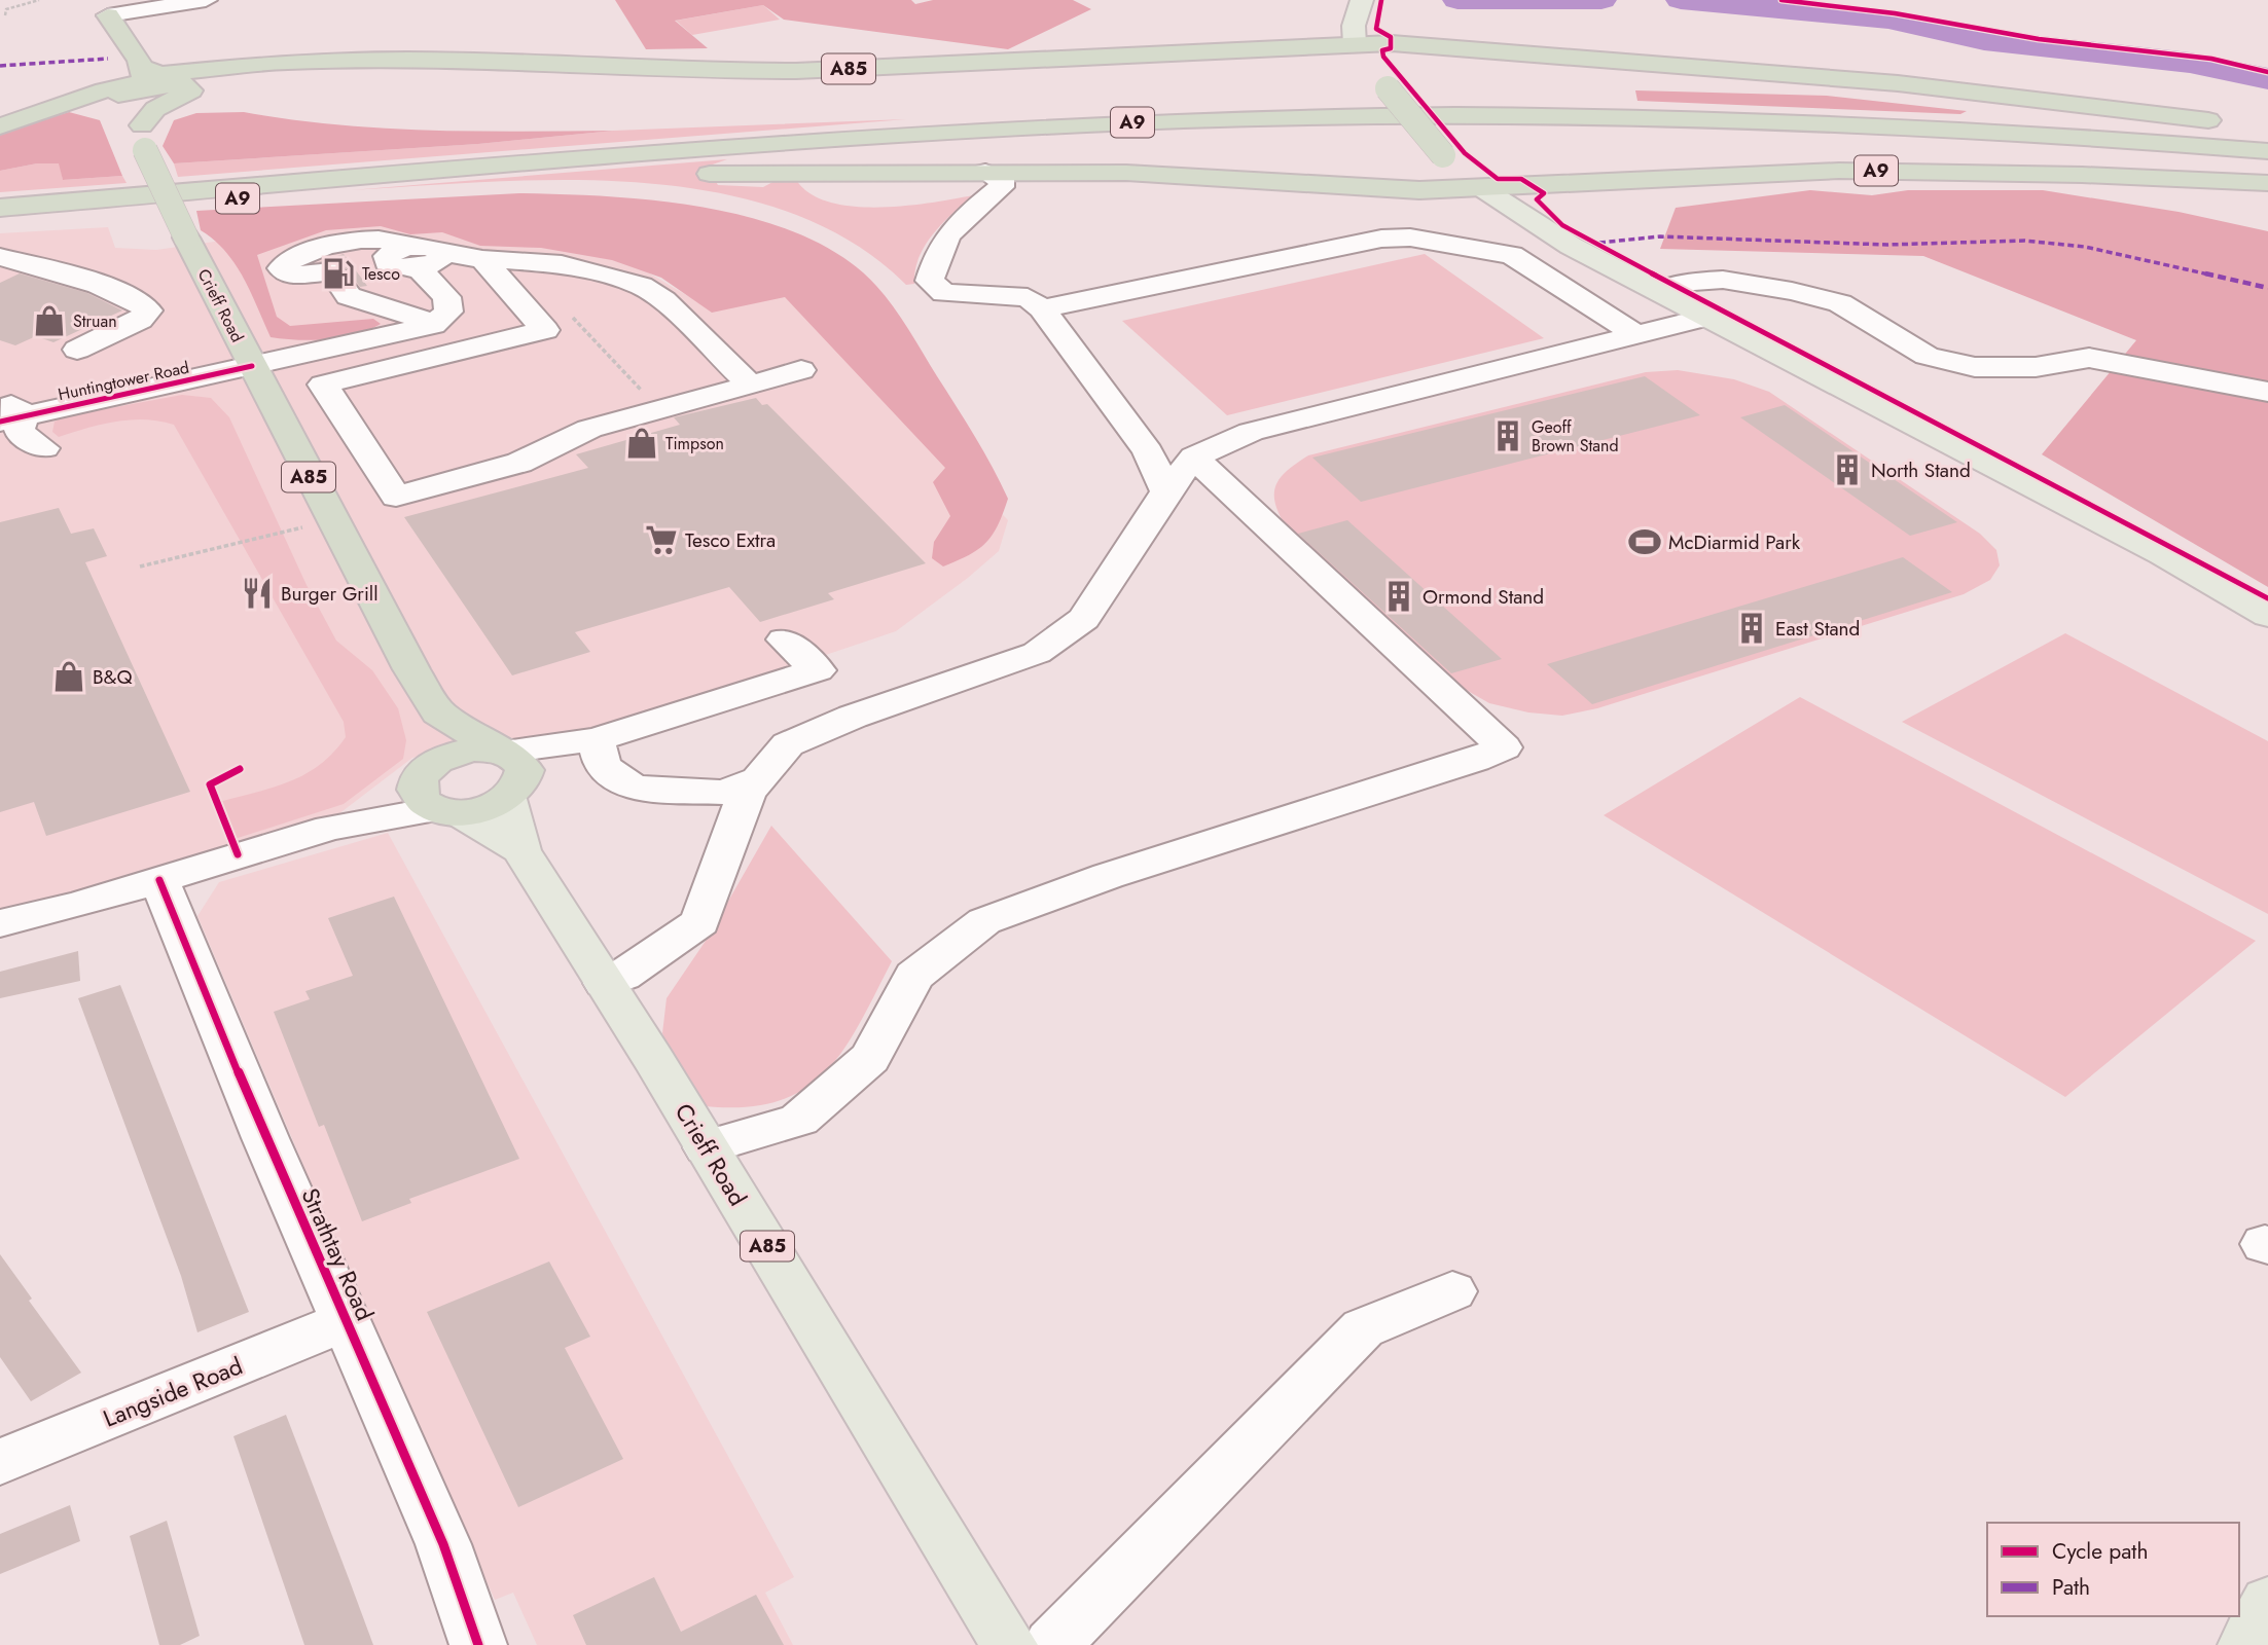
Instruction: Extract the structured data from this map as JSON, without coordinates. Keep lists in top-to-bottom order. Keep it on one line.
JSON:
{"streets":{"highway":["A85","A9","Crieff Road"],"street":["Huntingtower Road","Strathtay Road","Langside Road"]},"crossings":[["A85","Crieff Road"],["Crieff Road","Huntingtower Road"],["Strathtay Road","Langside Road"]],"places":{"fuel station":["Tesco"],"shop":["Struan","Timpson","B&Q"],"building":["Geoff Brown Stand","North Stand","Ormond Stand","East Stand"],"supermarket":["Tesco Extra"],"sports":["McDiarmid Park"],"restaurant":["Burger Grill"]},"legend":["Cycle path","Path"]}
